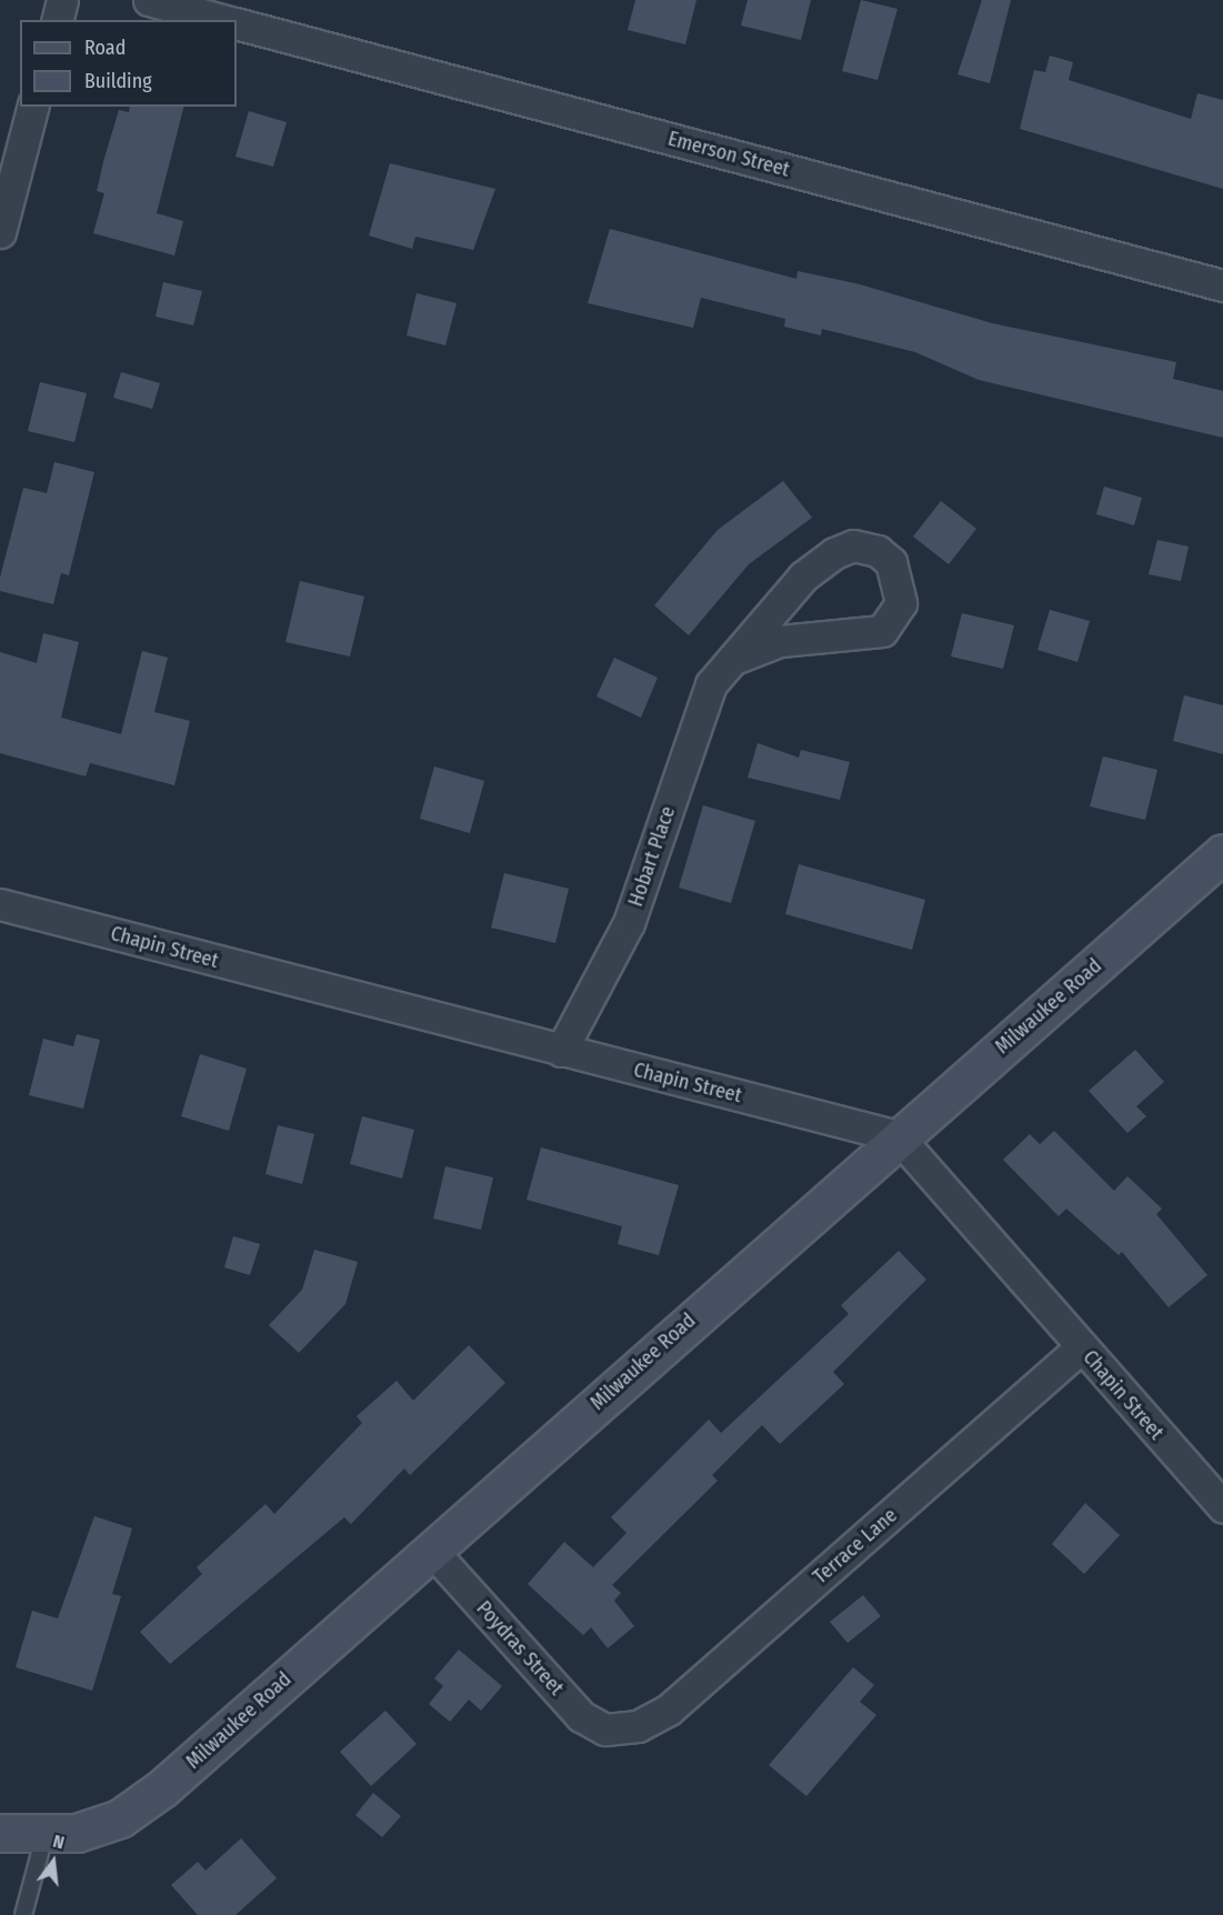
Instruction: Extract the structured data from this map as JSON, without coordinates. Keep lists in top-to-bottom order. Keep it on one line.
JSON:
{"streets":{"street":["Emerson Street","Hobart Place","Chapin Street","Milwaukee Road","Terrace Lane","Poydras Street"]},"crossings":[["Hobart Place","Chapin Street"],["Chapin Street","Milwaukee Road"],["Chapin Street","Terrace Lane"],["Milwaukee Road","Poydras Street"],["Terrace Lane","Poydras Street"]],"legend":["Road","Building"],"north":"top"}
